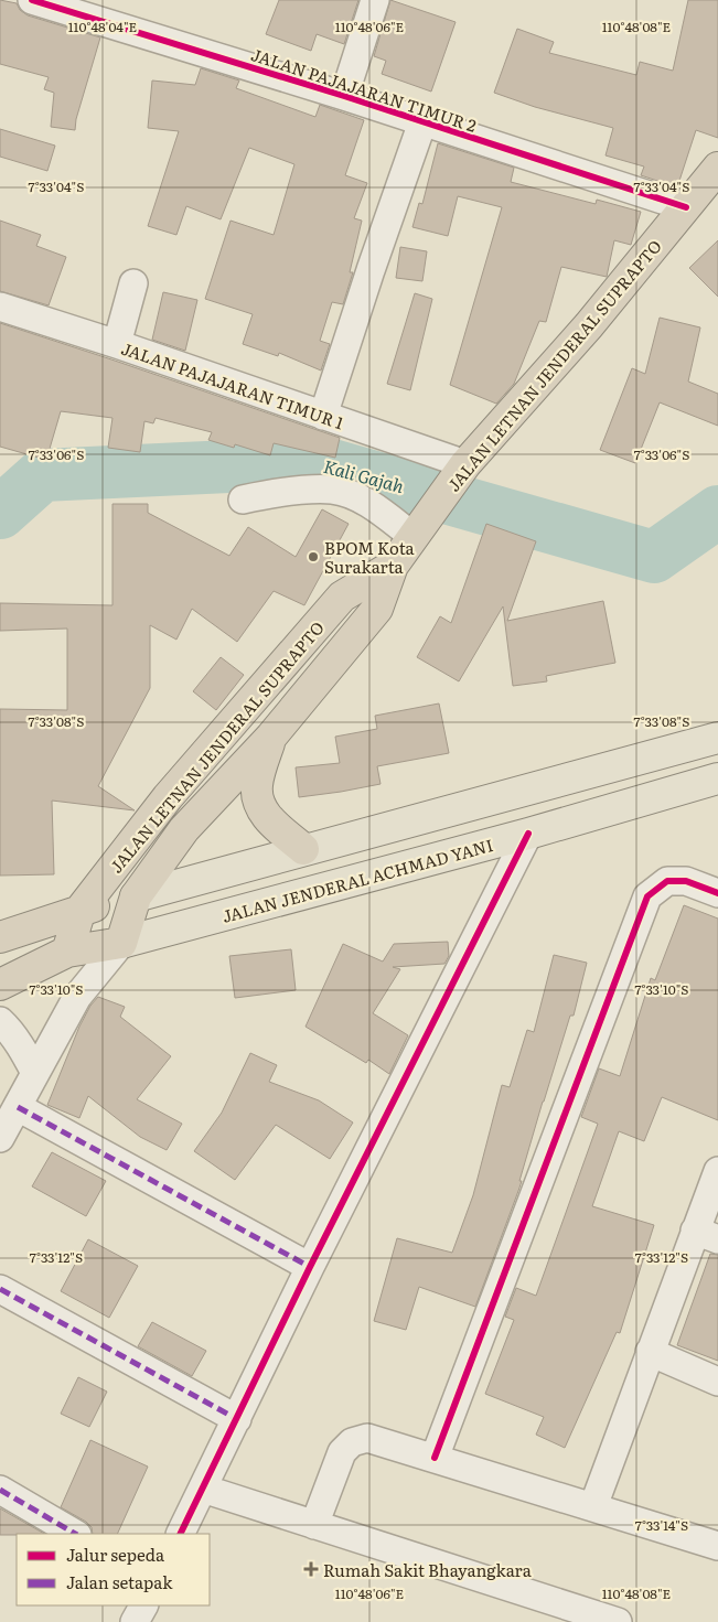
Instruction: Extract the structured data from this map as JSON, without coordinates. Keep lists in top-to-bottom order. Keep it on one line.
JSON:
{"streets":{"highway":["JALAN LETNAN JENDERAL SUPRAPTO","JALAN JENDERAL ACHMAD YANI"],"street":["JALAN PAJAJARAN TIMUR 2","JALAN PAJAJARAN TIMUR 1"]},"crossings":[["JALAN PAJAJARAN TIMUR 2","JALAN LETNAN JENDERAL SUPRAPTO"],["JALAN LETNAN JENDERAL SUPRAPTO","JALAN PAJAJARAN TIMUR 1"],["JALAN LETNAN JENDERAL SUPRAPTO","JALAN JENDERAL ACHMAD YANI"]],"water":["Kali Gajah"],"places":{"other":["BPOM Kota Surakarta"],"health":["Rumah Sakit Bhayangkara"]},"legend":["Jalur sepeda","Jalan setapak"],"coordinates":["110°48'04\"E","110°48'06\"E","110°48'08\"E","7°33'04\"S","7°33'06\"S","7°33'08\"S","7°33'10\"S","7°33'12\"S","7°33'14\"S"]}
